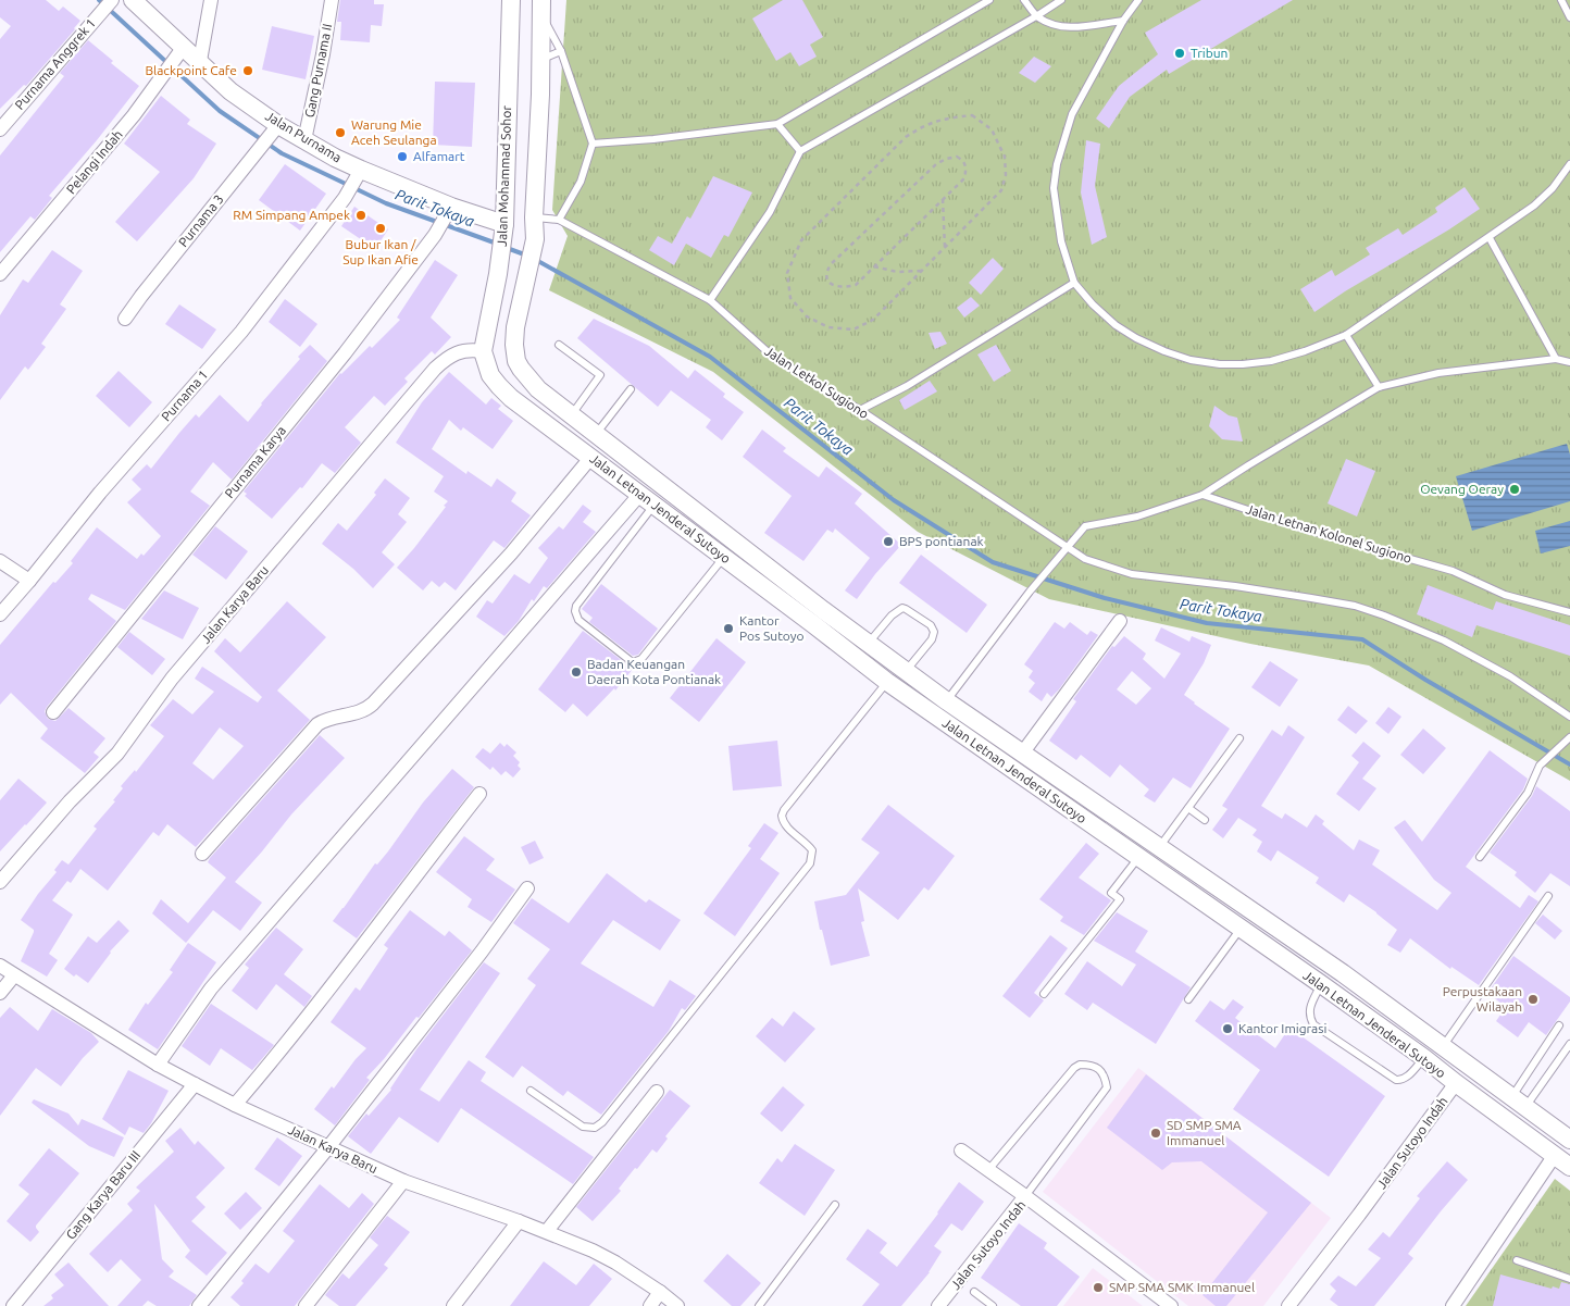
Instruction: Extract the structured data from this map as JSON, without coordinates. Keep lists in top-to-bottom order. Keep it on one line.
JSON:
{"streets":{"street":["Purnama Anggrek 1","Gang Purnama II","Jalan Purnama","Pelangi Indah","Jalan Mohammad Sohor","Purnama 3","Purnama 1","Purnama Karya","Jalan Letnan Jenderal Sutoyo","Jalan Karya Baru","Jalan Sutoyo Indah","Gang Karya Baru III"],"lane":["Jalan Letkol Sugiono","Jalan Letnan Kolonel Sugiono"]},"crossings":[["Gang Purnama II","Jalan Purnama"],["Jalan Purnama","Pelangi Indah"],["Jalan Purnama","Jalan Mohammad Sohor"],["Jalan Purnama","Purnama 3"],["Jalan Purnama","Purnama 1"],["Jalan Purnama","Purnama Karya"],["Jalan Mohammad Sohor","Jalan Letnan Jenderal Sutoyo"],["Jalan Mohammad Sohor","Jalan Karya Baru"],["Jalan Letkol Sugiono","Jalan Letnan Jenderal Sutoyo"],["Jalan Letnan Jenderal Sutoyo","Jalan Karya Baru"],["Jalan Letnan Jenderal Sutoyo","Jalan Sutoyo Indah"],["Jalan Karya Baru","Gang Karya Baru III"]],"water":["Parit Tokaya"],"places":["Tribun","Blackpoint Cafe","Warung Mie Aceh Seulanga","Alfamart","RM Simpang Ampek","Bubur Ikan / Sup Ikan Afie","Oevang Oeray","BPS pontianak","Kantor Pos Sutoyo","Badan Keuangan Daerah Kota Pontianak","Perpustakaan Wilayah","Kantor Imigrasi","SD SMP SMA Immanuel","SMP SMA SMK Immanuel"]}
